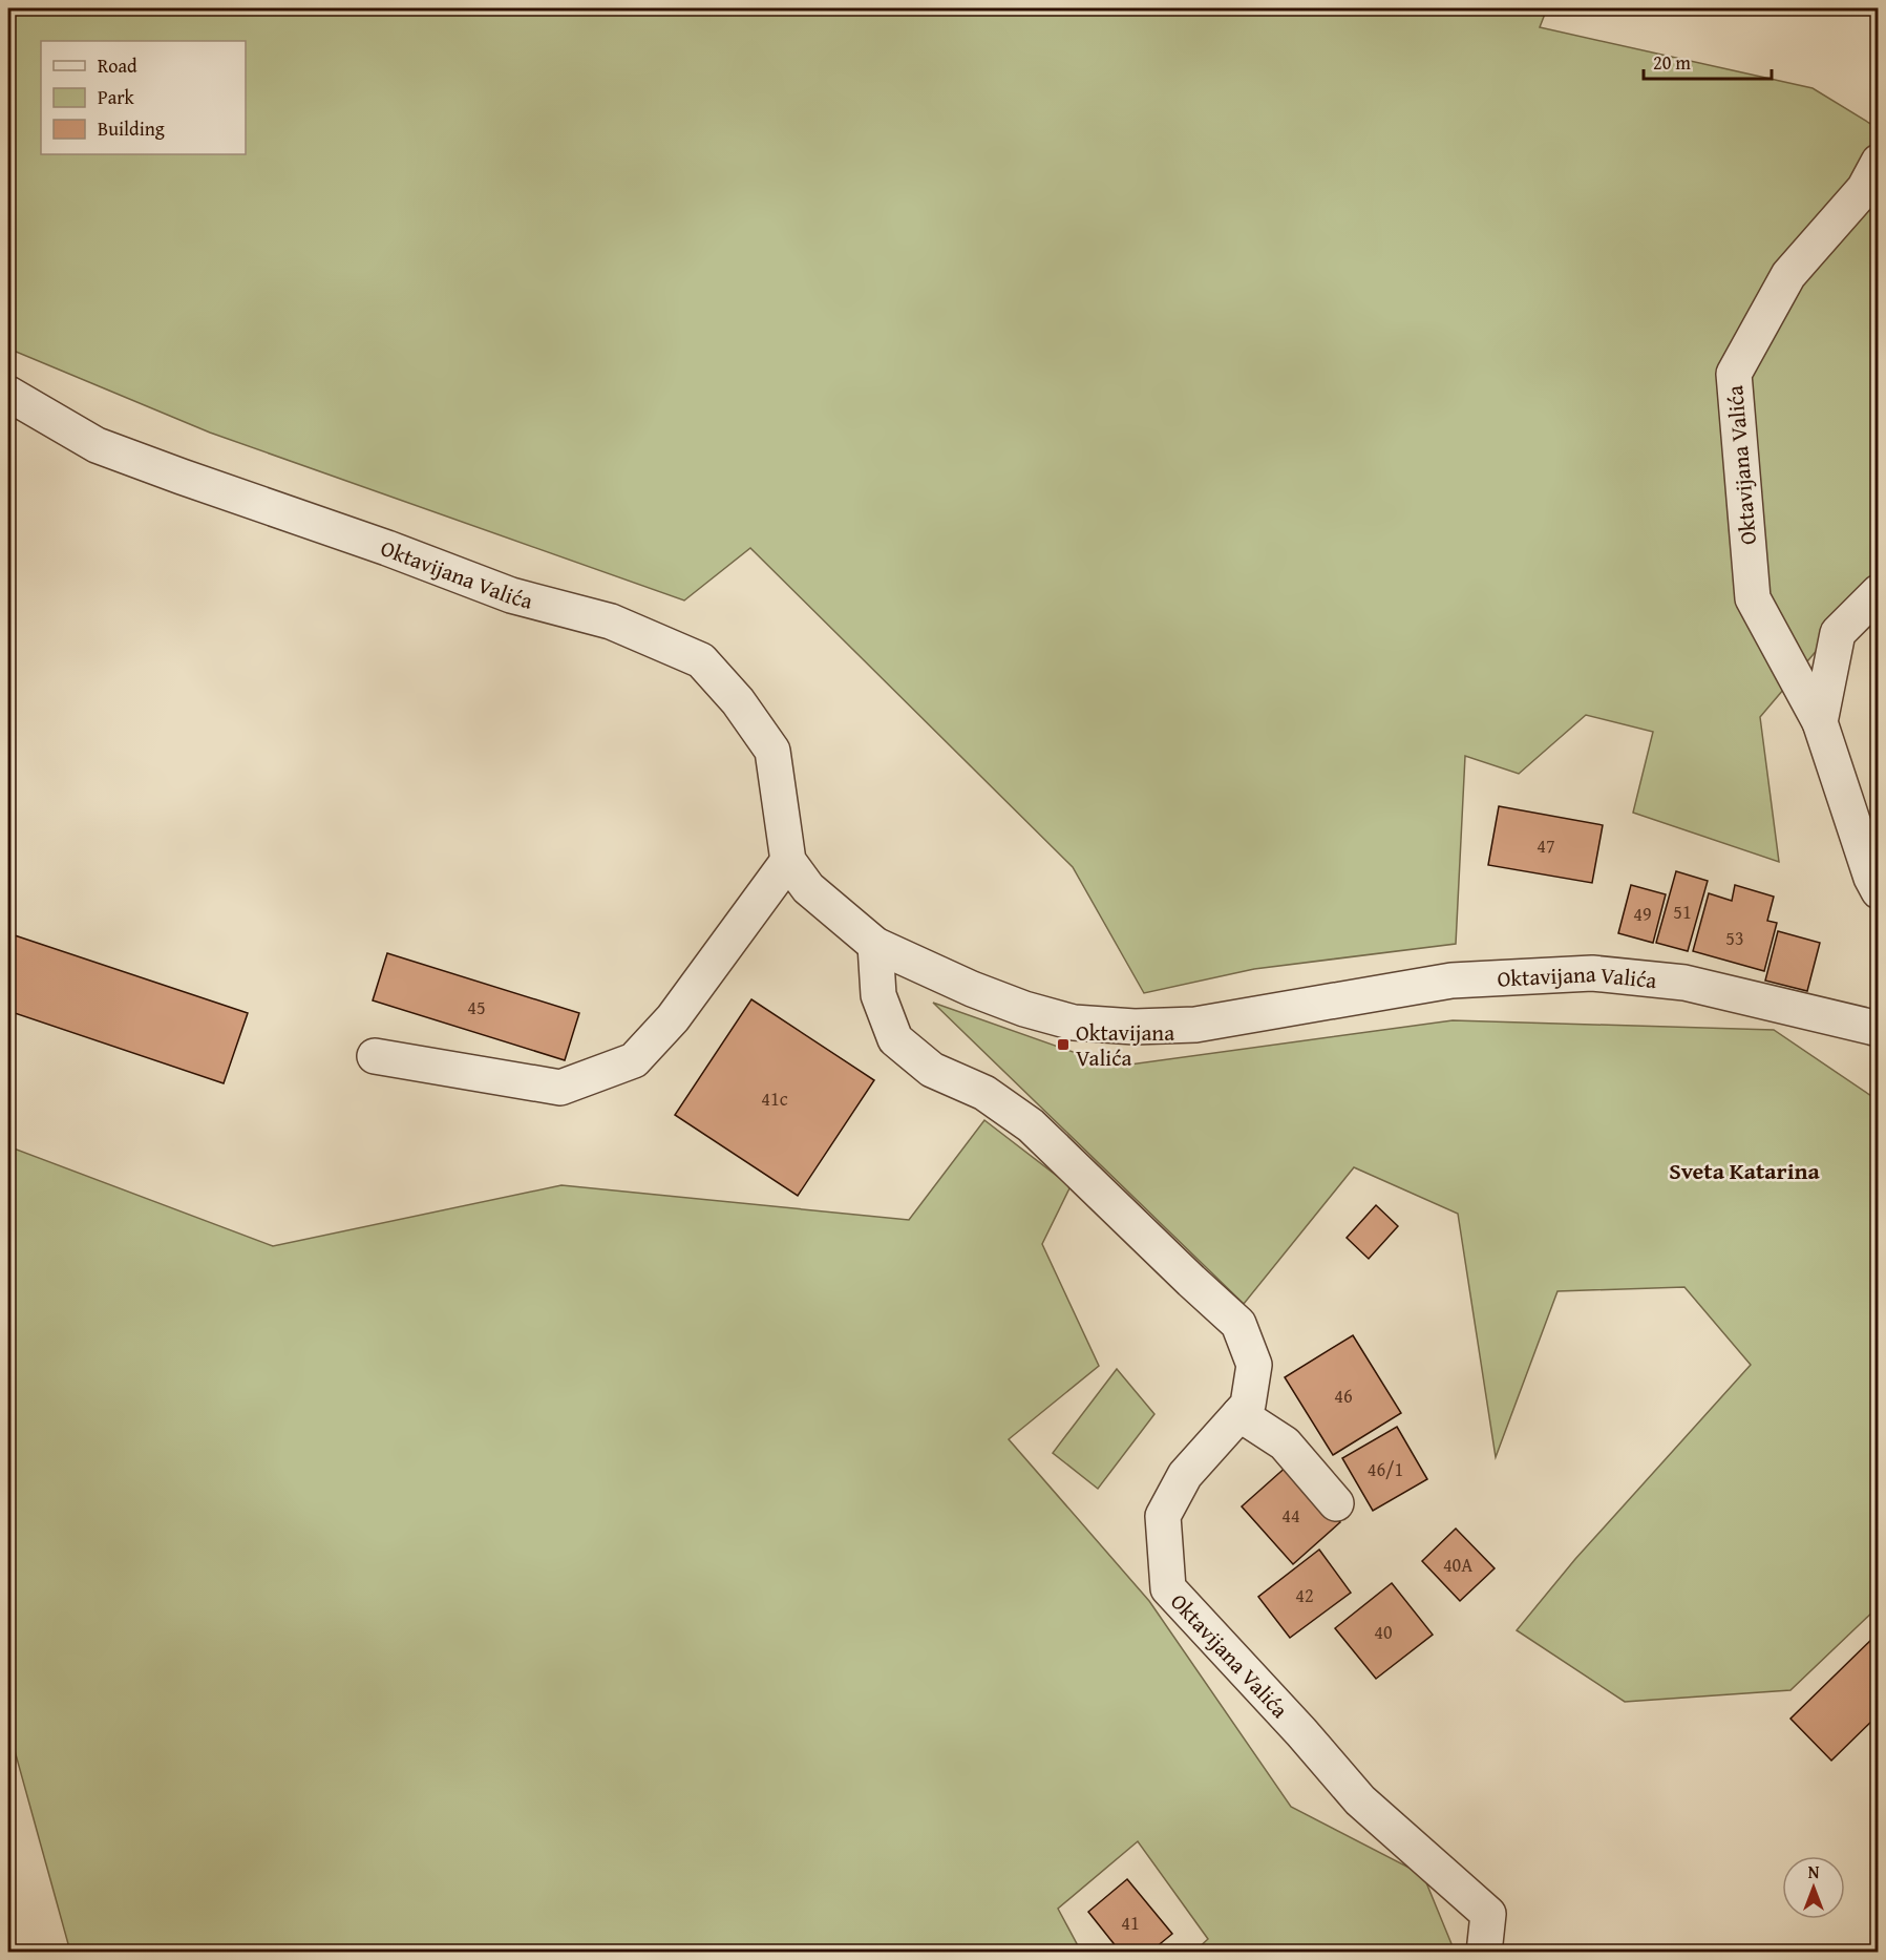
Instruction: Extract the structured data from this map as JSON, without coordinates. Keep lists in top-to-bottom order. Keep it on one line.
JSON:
{"streets":{"street":["Oktavijana Valića"]},"districts":["Sveta Katarina"],"places":{"transit":["Oktavijana Valića"]},"house_numbers":["47","51","49","53","45","41c","46","46/1","44","40A","42","40","41"],"legend":["Road","Park","Building"],"scale_bar":"20 m","north":"top"}
